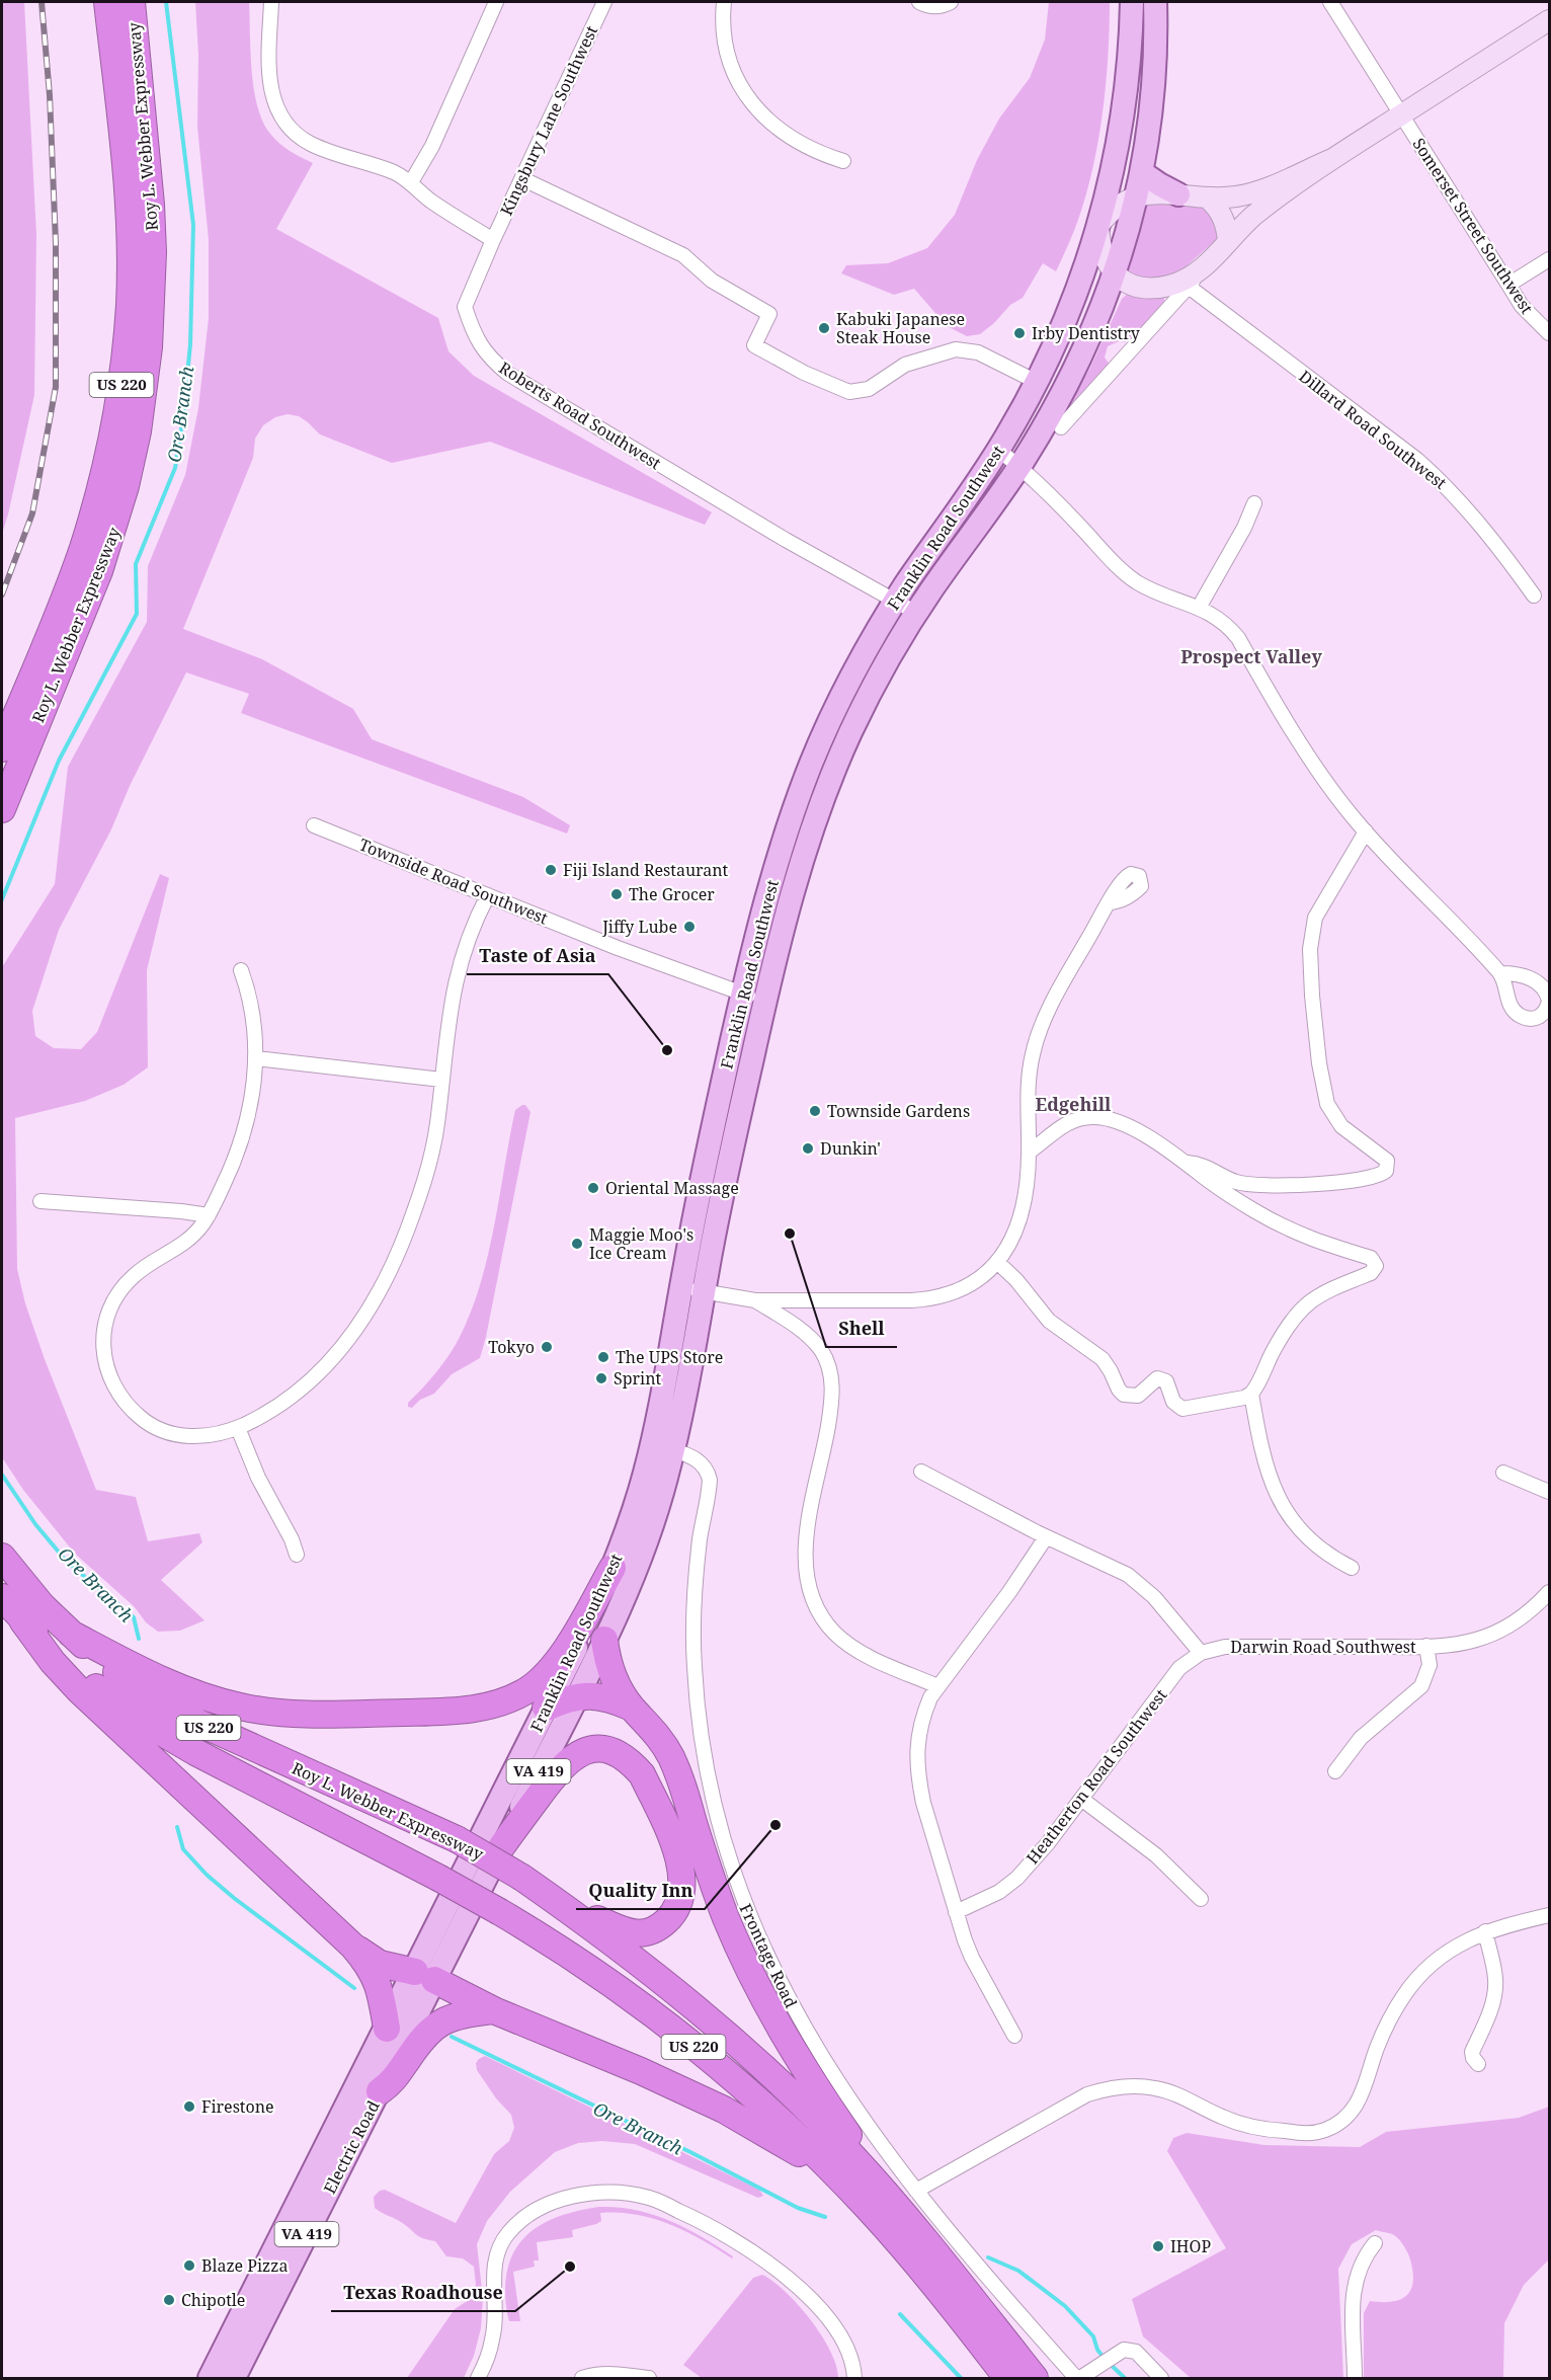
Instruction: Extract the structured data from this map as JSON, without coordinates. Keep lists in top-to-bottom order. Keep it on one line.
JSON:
{"streets":{"highway":["Roy L. Webber Expressway","US 220"],"main road":["Franklin Road Southwest","VA 419","Electric Road"],"street":["Kingsbury Lane Southwest","Somerset Street Southwest","Roberts Road Southwest","Dillard Road Southwest","Townside Road Southwest","Darwin Road Southwest","Heatherton Road Southwest","Frontage Road"]},"crossings":[["Kingsbury Lane Southwest","Roberts Road Southwest"],["Roy L. Webber Expressway","US 220"],["Roy L. Webber Expressway","Frontage Road"],["US 220","Frontage Road"],["Roberts Road Southwest","Franklin Road Southwest"],["Franklin Road Southwest","Townside Road Southwest"],["Franklin Road Southwest","VA 419"],["Franklin Road Southwest","Frontage Road"],["Franklin Road Southwest","Electric Road"],["Darwin Road Southwest","Heatherton Road Southwest"],["VA 419","Electric Road"]],"districts":["Prospect Valley","Edgehill"],"water":["Ore Branch"],"places":["Kabuki Japanese Steak House","Irby Dentistry","Fiji Island Restaurant","The Grocer","Jiffy Lube","Taste of Asia","Townside Gardens","Dunkin'","Oriental Massage","Shell","Maggie Moo's Ice Cream","Tokyo","The UPS Store","Sprint","Quality Inn","Firestone","IHOP","Blaze Pizza","Texas Roadhouse","Chipotle"]}
